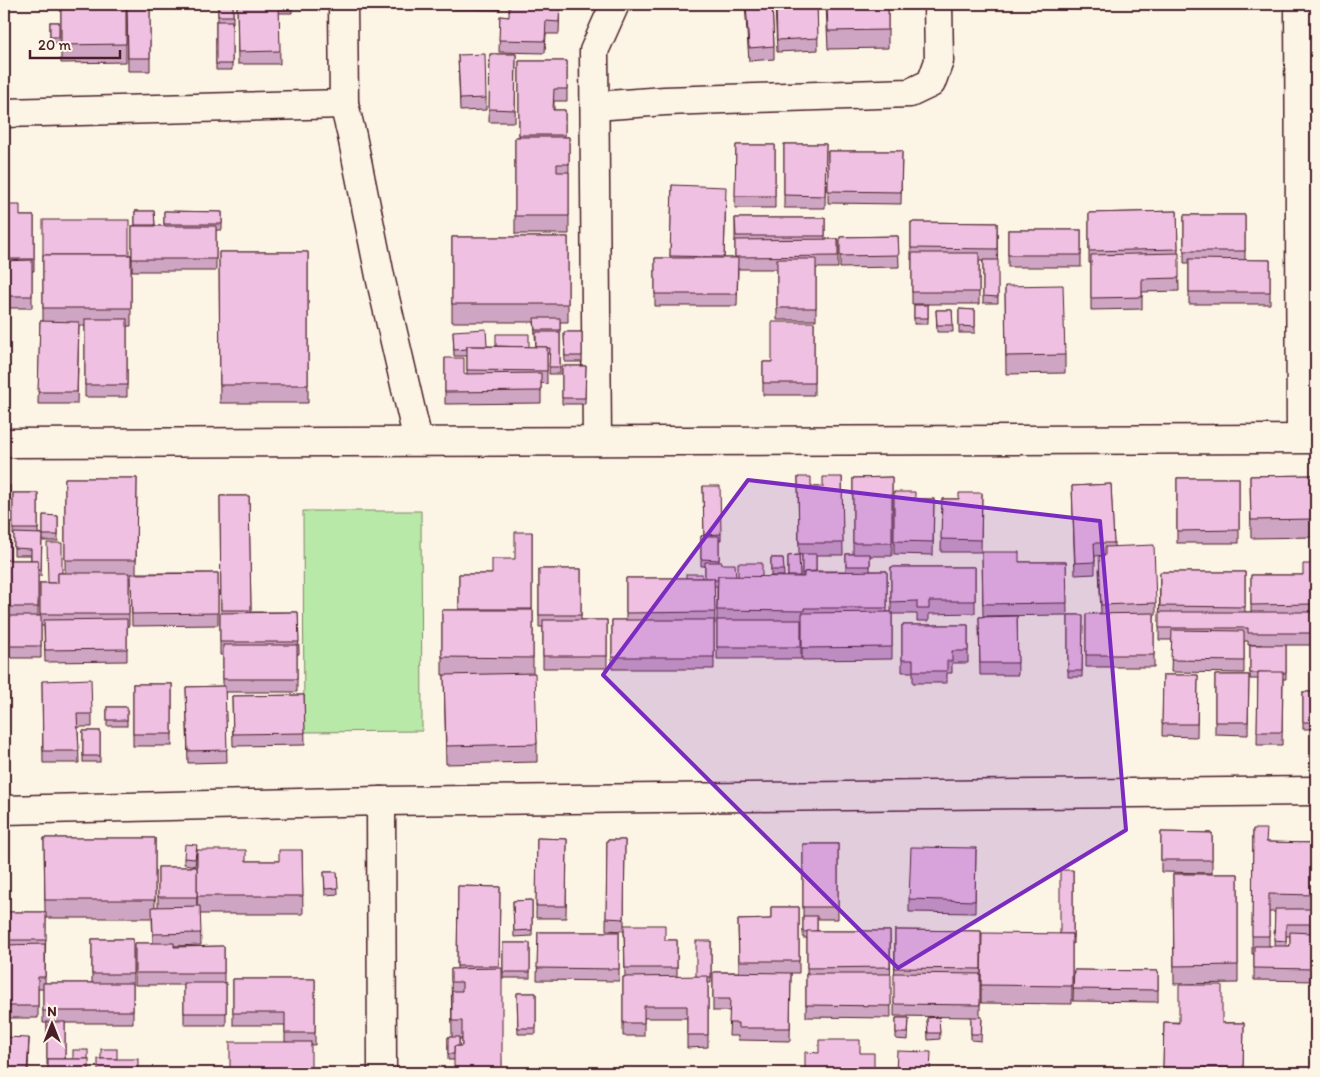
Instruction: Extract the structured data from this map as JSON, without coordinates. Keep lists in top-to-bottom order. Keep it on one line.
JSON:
{"scale_bar":"20 m","north":"top"}
